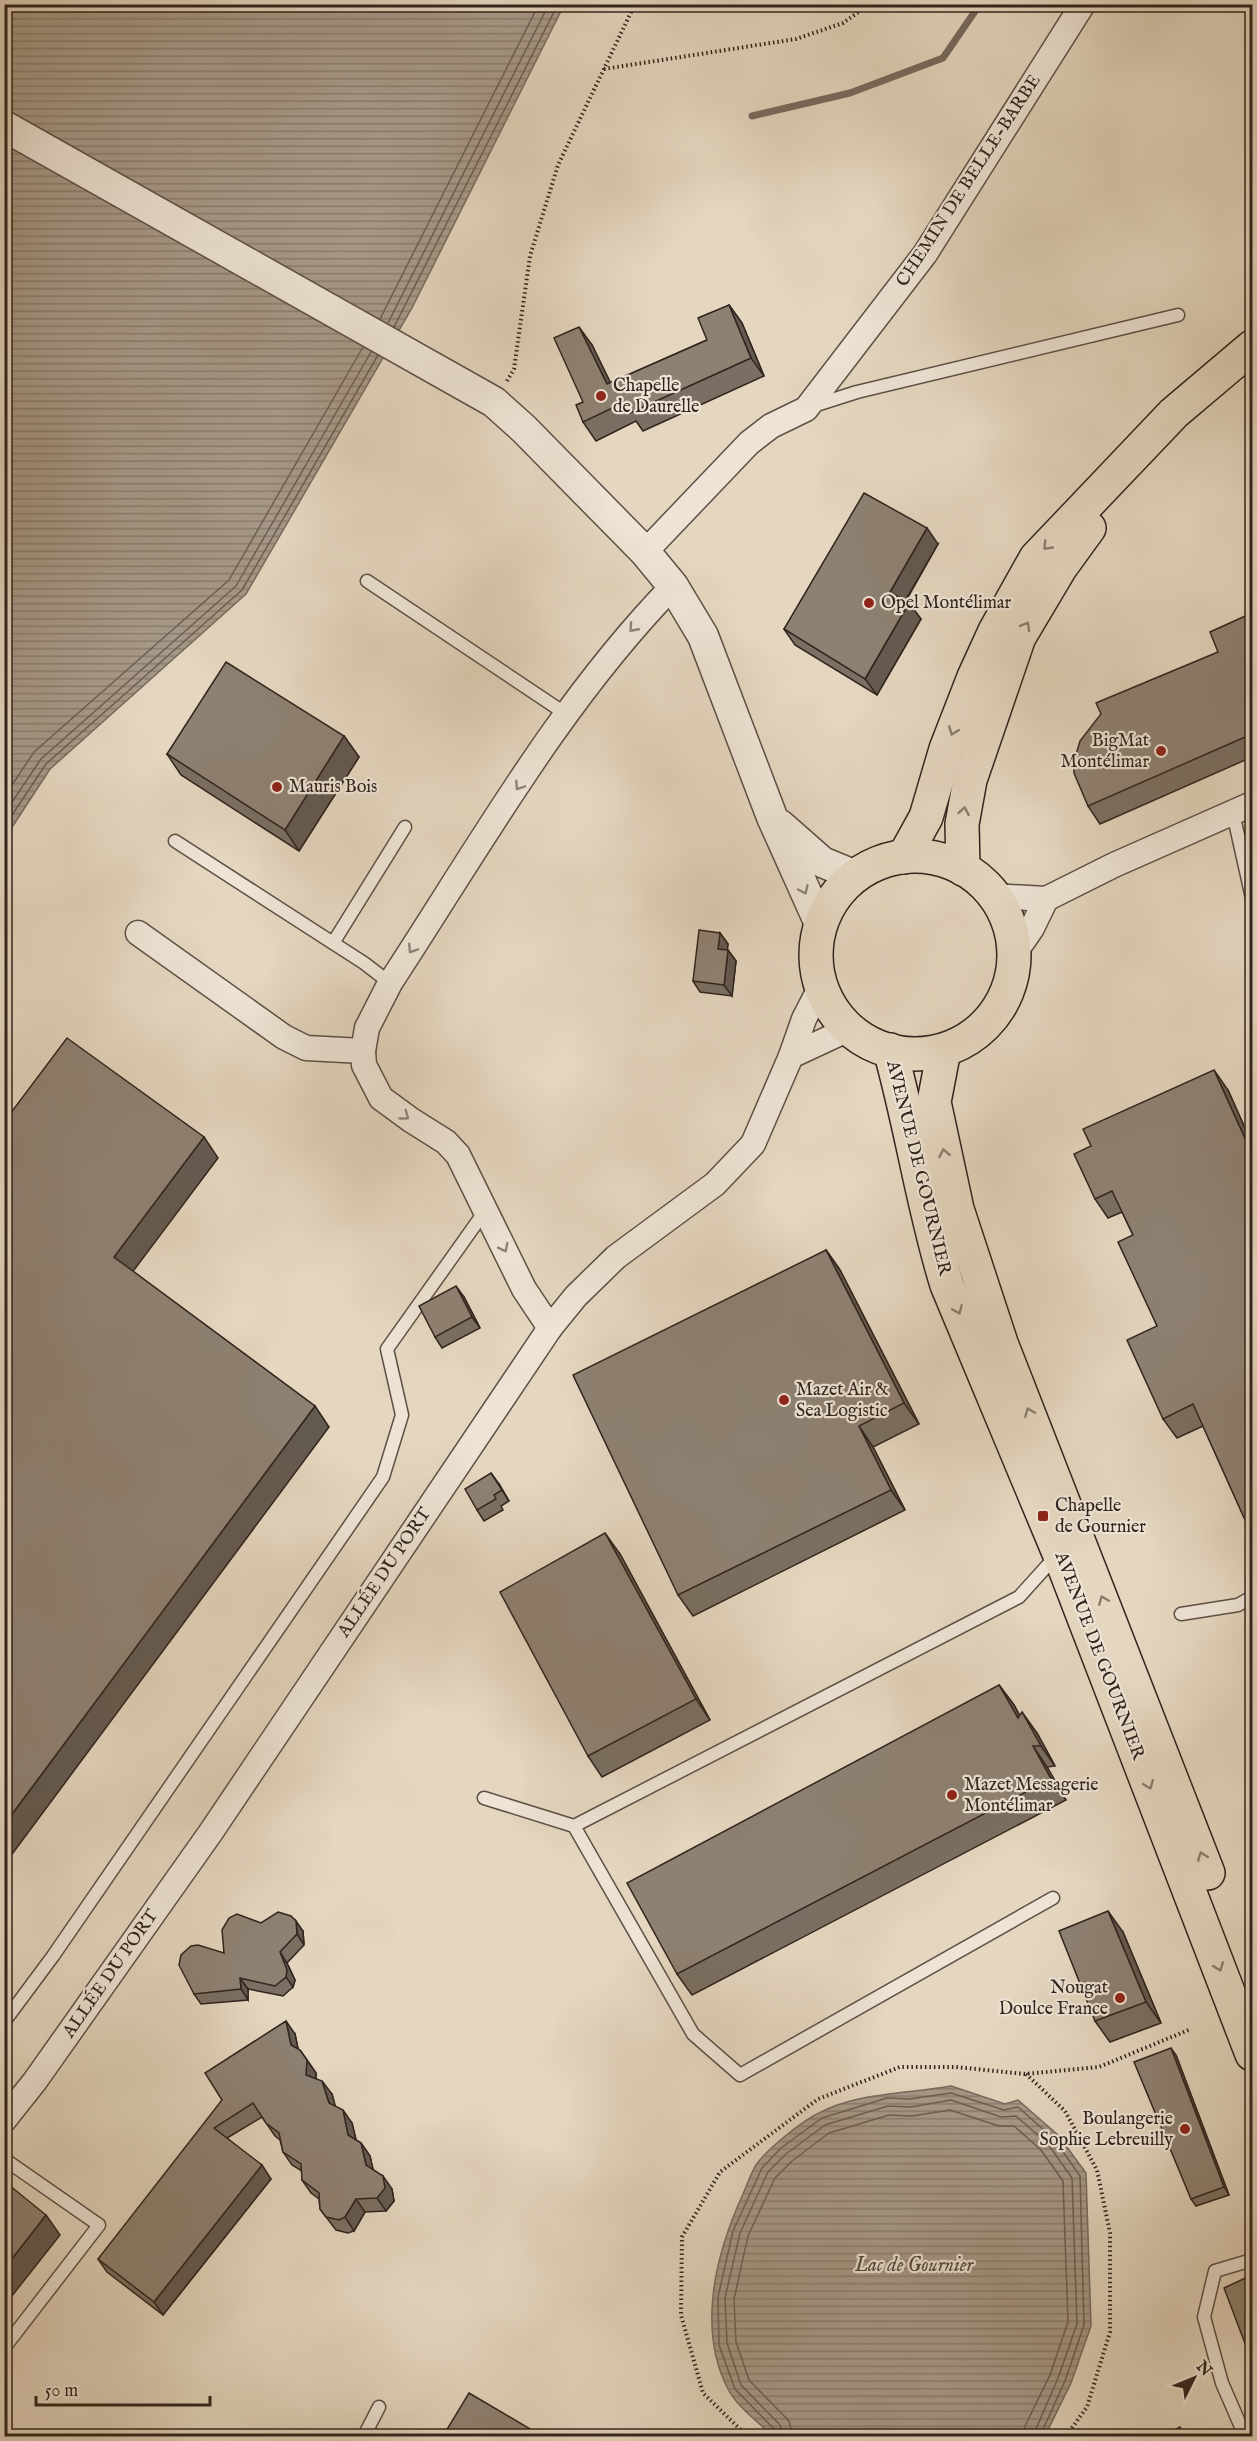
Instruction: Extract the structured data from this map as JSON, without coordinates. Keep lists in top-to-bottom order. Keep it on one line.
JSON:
{"streets":{"main road":["AVENUE DE GOURNIER"],"street":["CHEMIN DE BELLE-BARBE","ALLÉE DU PORT"]},"crossings":[["AVENUE DE GOURNIER","ALLÉE DU PORT"]],"water":["Lac de Gournier"],"places":{"other":["Chapelle de Daurelle","Opel Montélimar","BigMat Montélimar","Mauris Bois","Mazet Air & Sea Logistic","Mazet Messagerie Montélimar","Nougat Doulce France","Boulangerie Sophie Lebreuilly"],"transit":["Chapelle de Gournier"]},"scale_bar":"50 m","north":"top right"}
